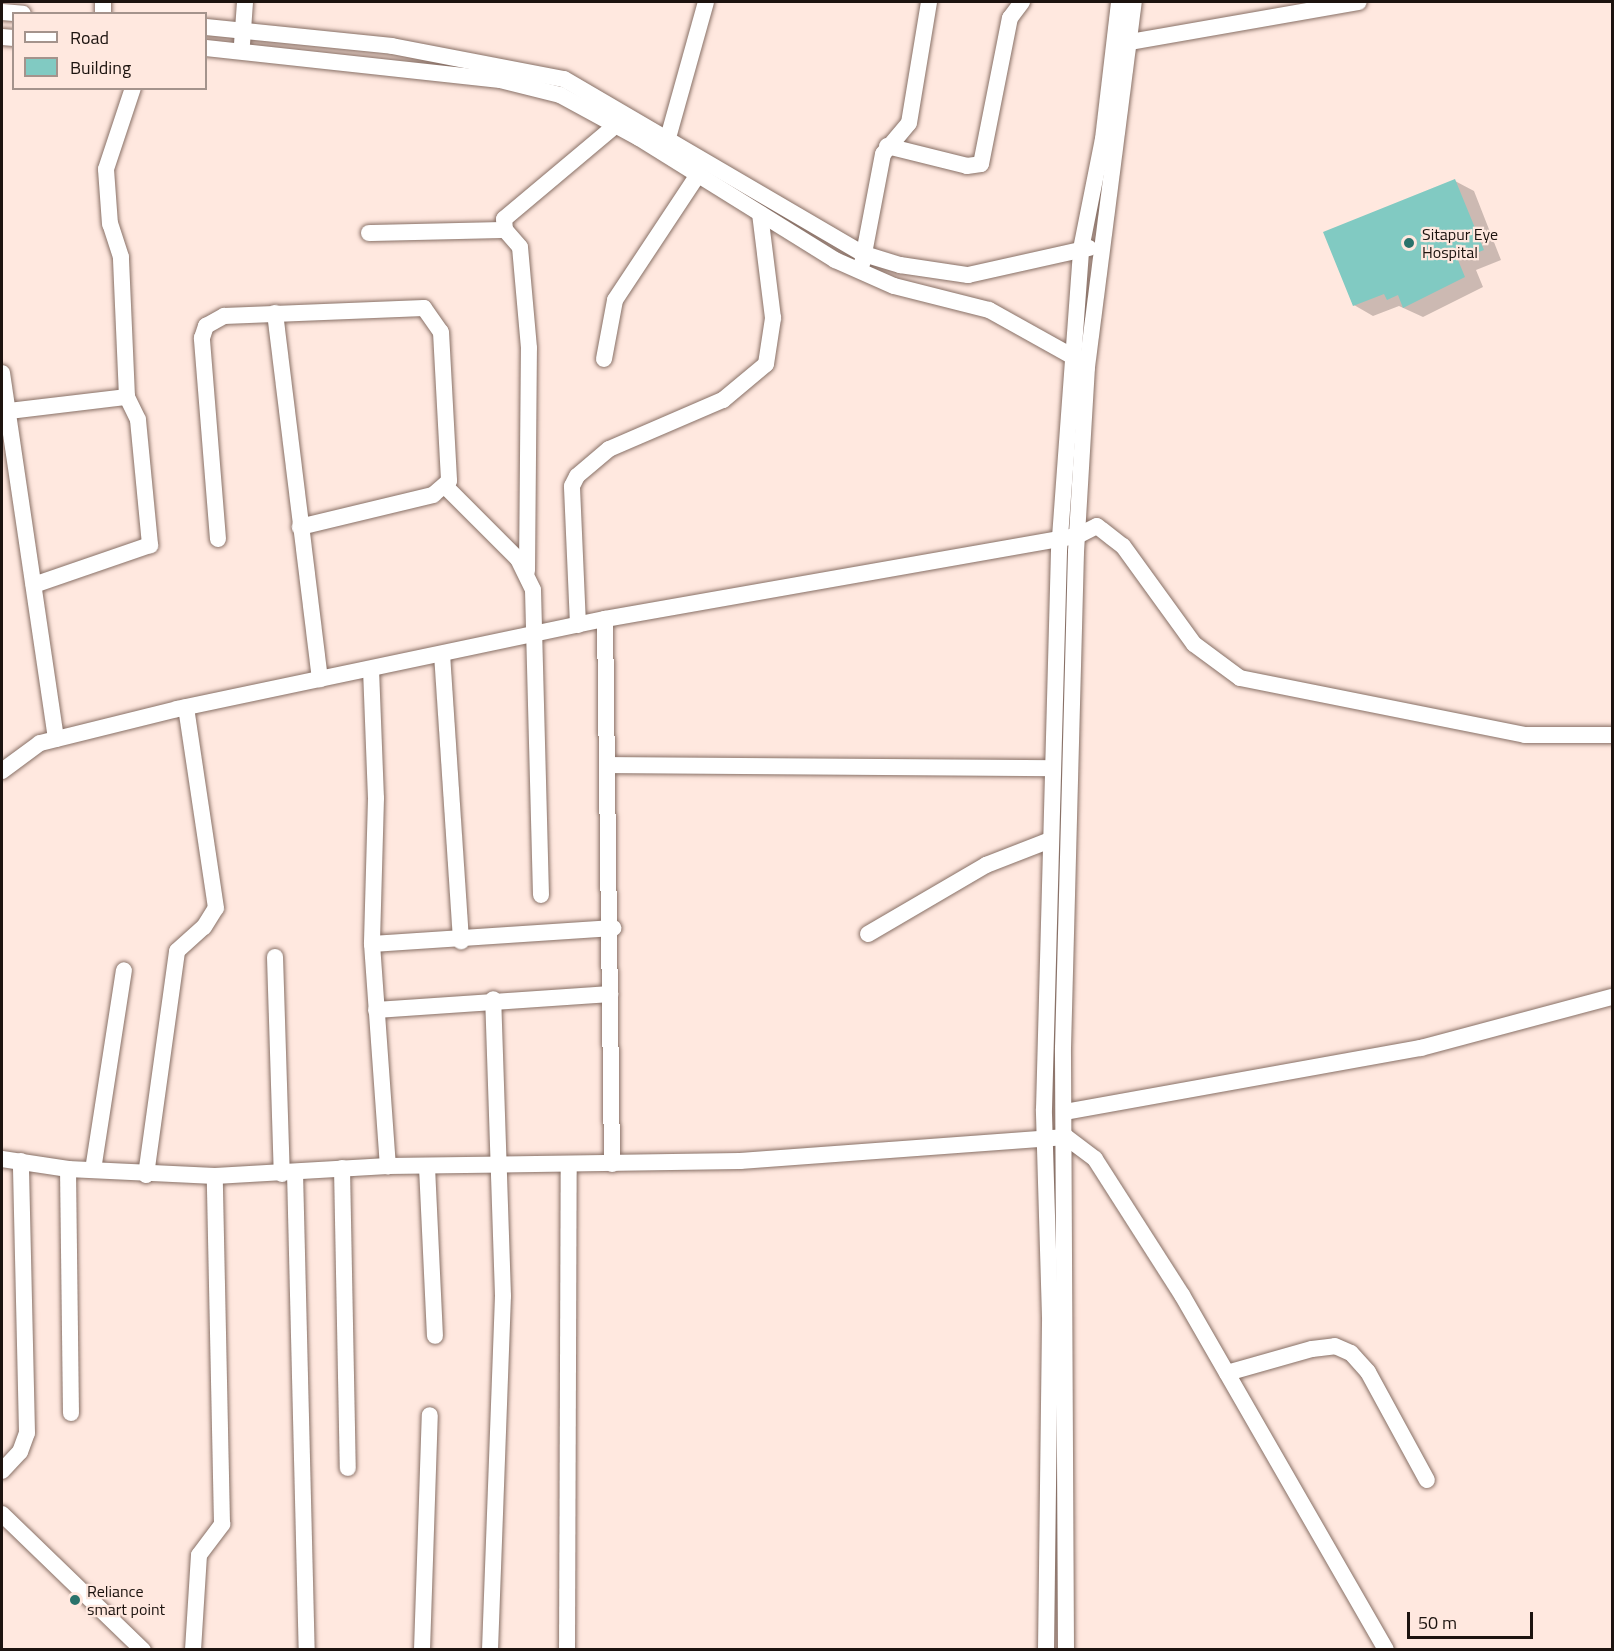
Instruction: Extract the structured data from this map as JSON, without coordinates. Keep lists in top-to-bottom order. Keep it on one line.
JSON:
{"places":["Sitapur Eye Hospital","Reliance smart point"],"legend":["Road","Building"],"scale_bar":"50 m"}
